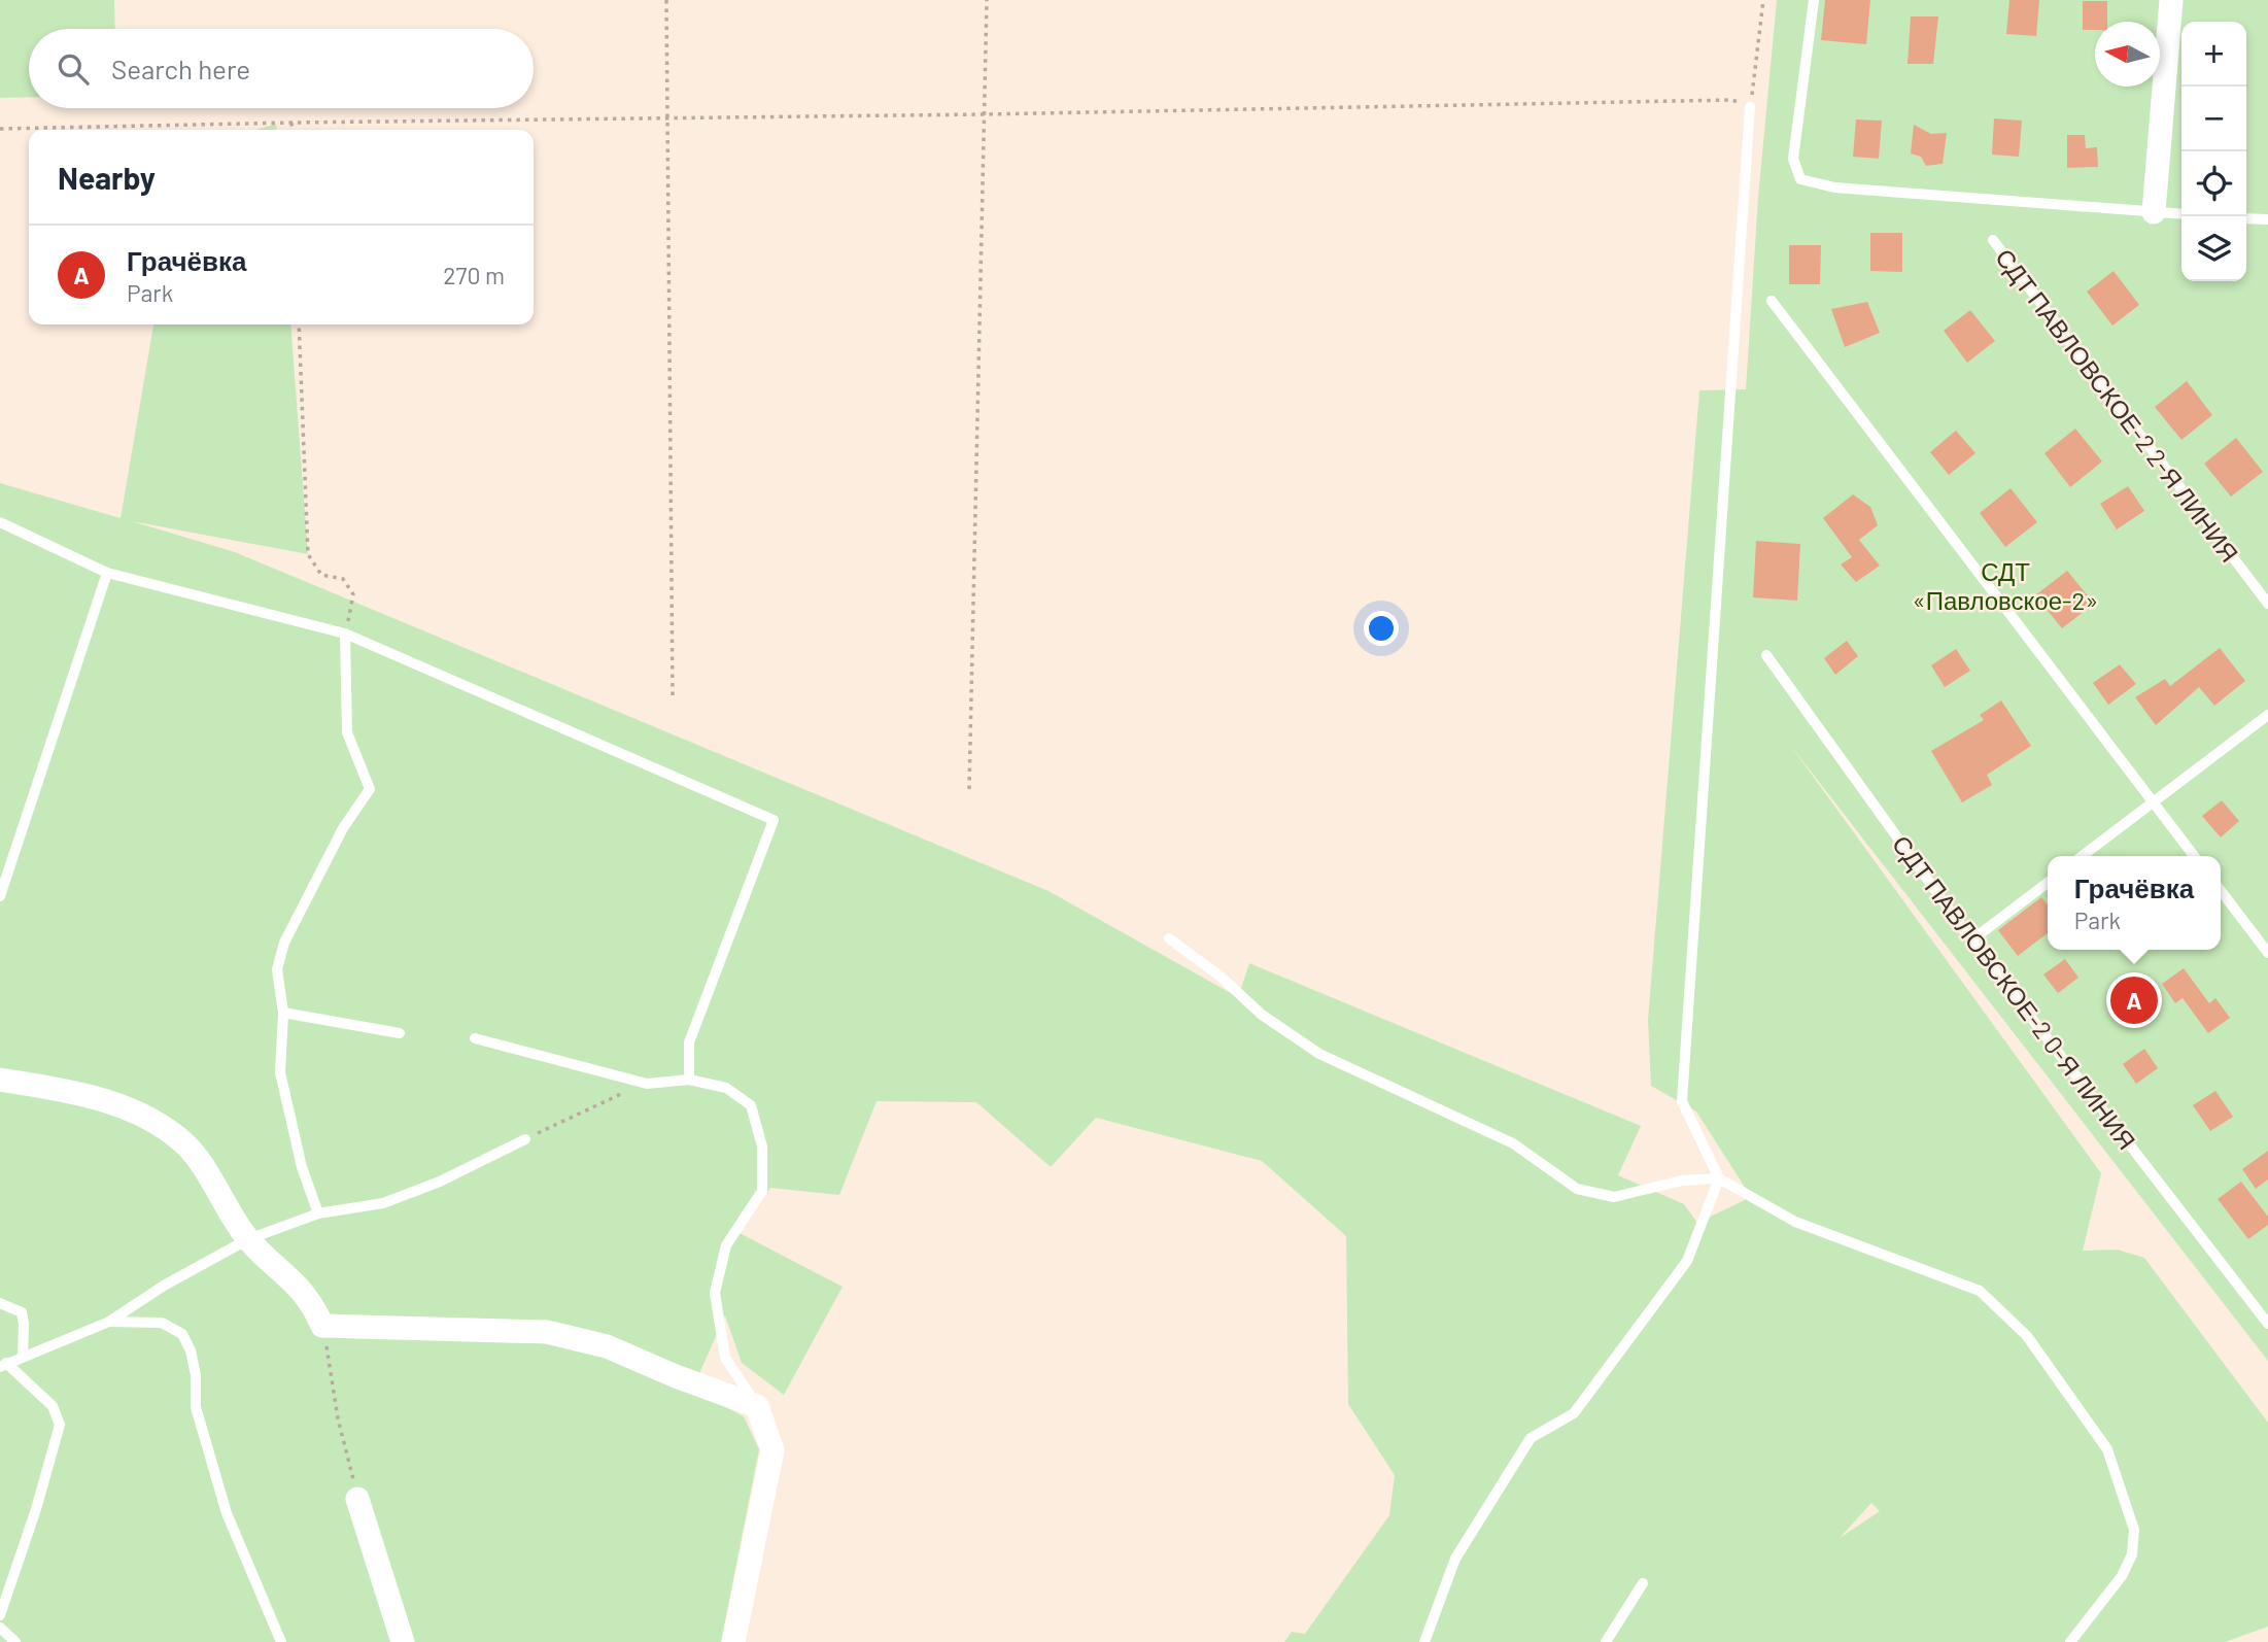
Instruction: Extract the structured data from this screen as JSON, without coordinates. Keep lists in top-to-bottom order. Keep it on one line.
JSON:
{"streets":{"lane":["СДТ ПАВЛОВСКОЕ-2 2-Я ЛИНИЯ","СДТ ПАВЛОВСКОЕ-2 0-Я ЛИНИЯ"]},"parks":["СДТ «Павловское-2»"],"north":"left","page":{"map_buttons":["+","−"],"search":"Search here","heading":"Nearby","list":[{"mark":"A","name":"Грачёвка","note":"Park","value":"270 m"}],"popup":["Грачёвка","Park"],"pins":"A"}}
